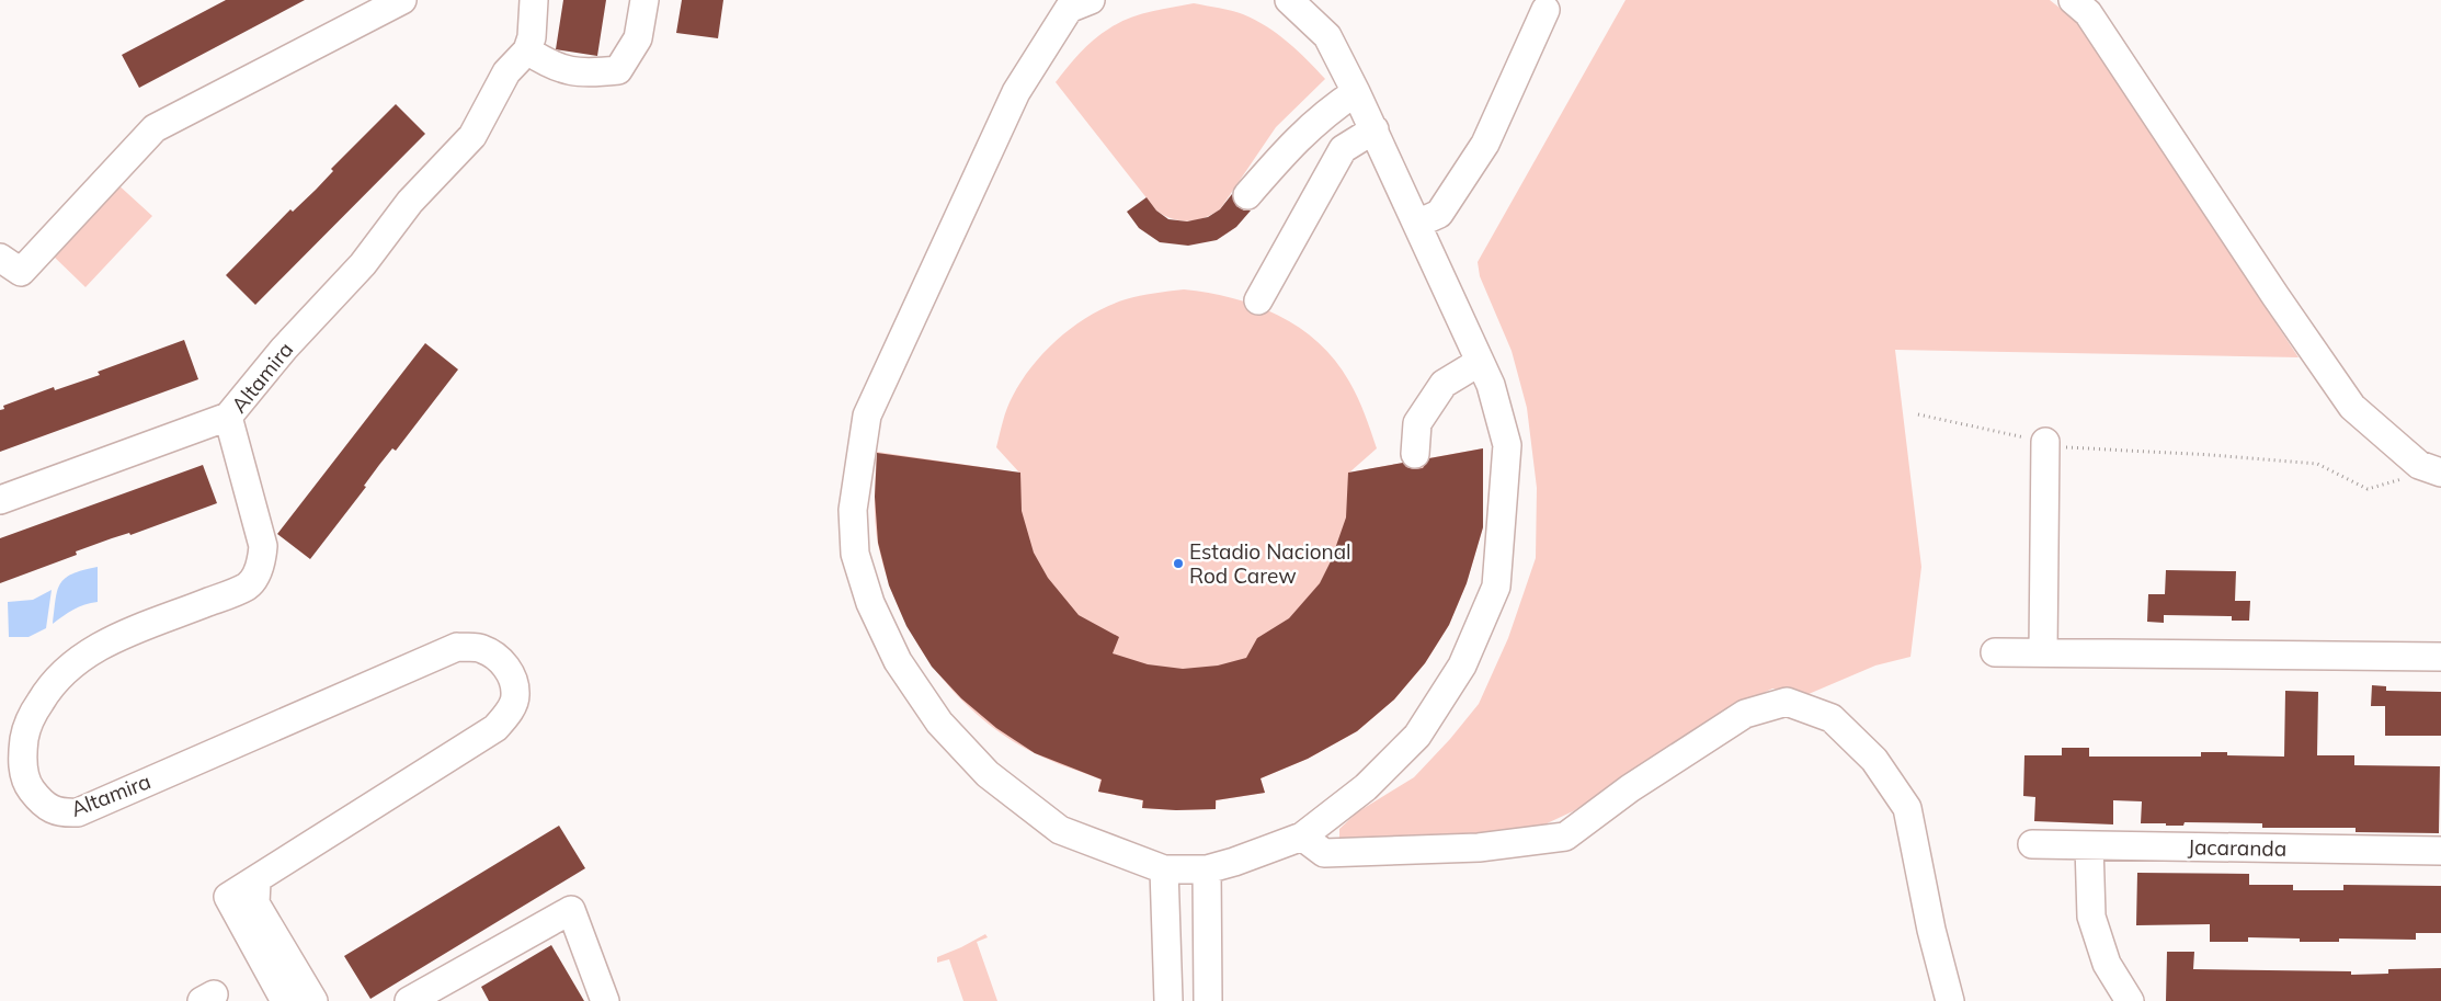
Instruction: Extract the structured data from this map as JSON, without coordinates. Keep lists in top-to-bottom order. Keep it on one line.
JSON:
{"streets":{"street":["Altamira","Jacaranda"]},"places":["Estadio Nacional Rod Carew"]}
